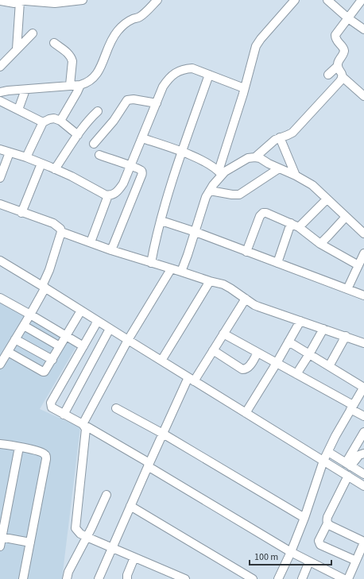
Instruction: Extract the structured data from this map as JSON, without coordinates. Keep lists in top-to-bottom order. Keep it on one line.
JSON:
{"scale_bar":"100 m"}
